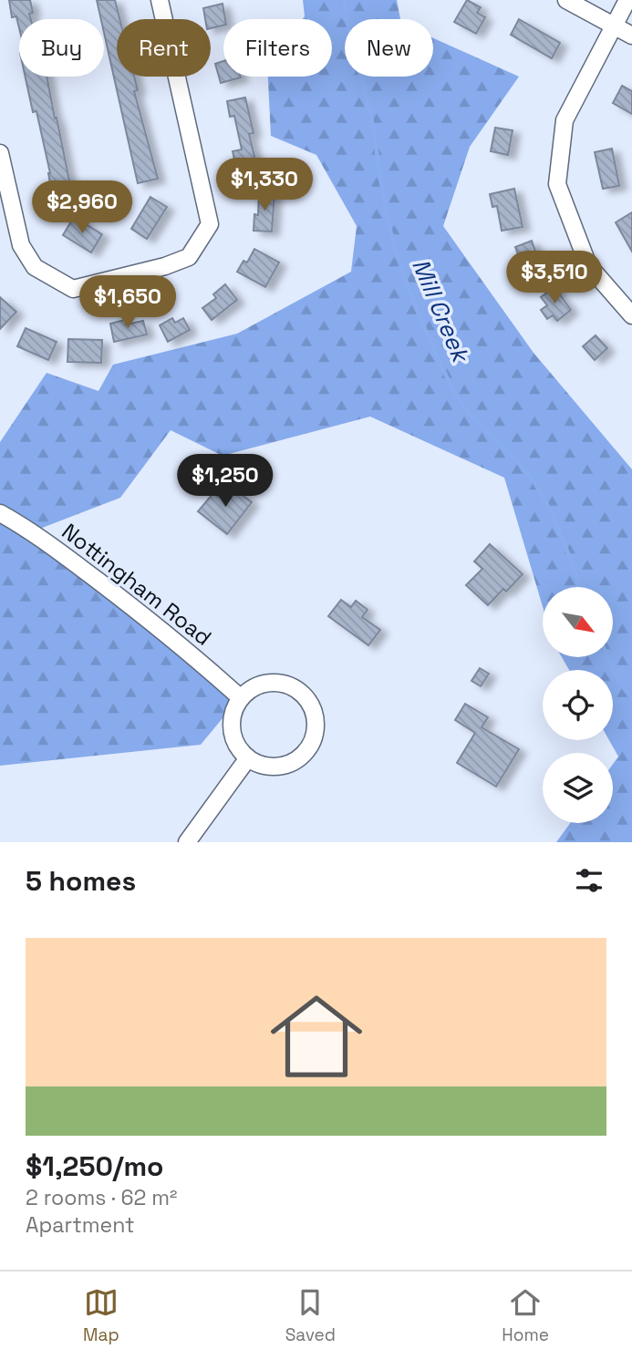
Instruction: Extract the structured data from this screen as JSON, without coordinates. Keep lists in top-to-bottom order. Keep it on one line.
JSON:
{"streets":{"street":["Nottingham Road"]},"water":["Mill Creek"],"north":"bottom right","page":{"chip":["Buy","Rent","Filters","New"],"price":["$1,330","$2,960","$3,510","$1,650","$1,250"],"heading":"5 homes","list":[{"name":"$1,250/mo","note":"2 rooms · 62 m² · Apartment"}],"tabs":["Map","Saved","Home"]}}
